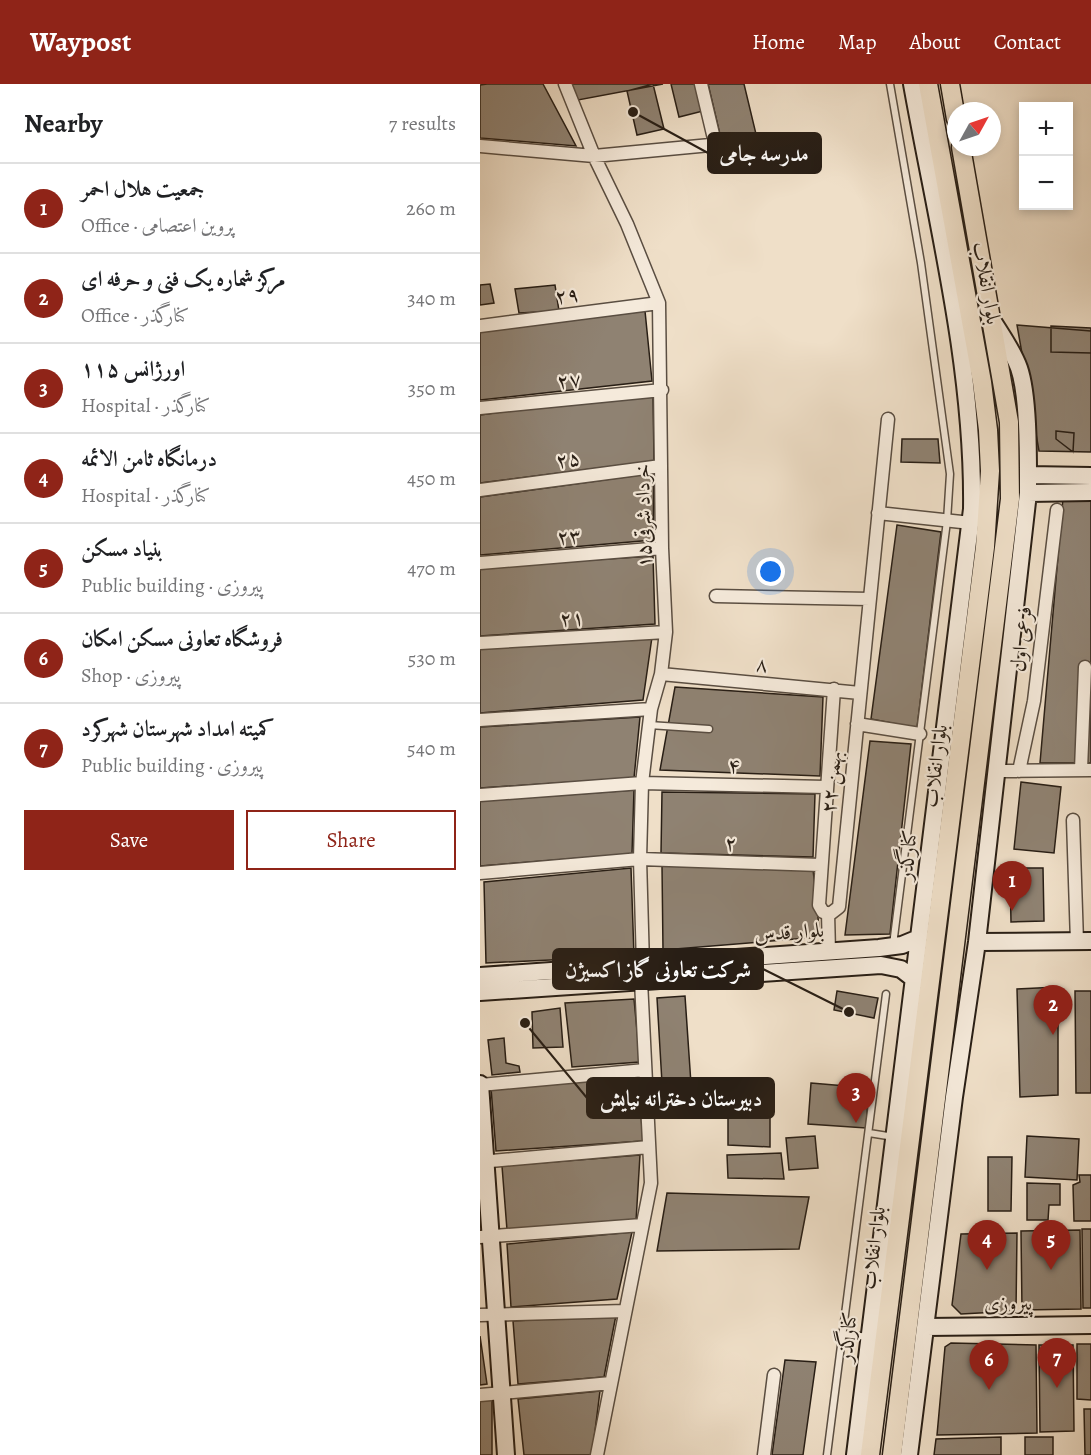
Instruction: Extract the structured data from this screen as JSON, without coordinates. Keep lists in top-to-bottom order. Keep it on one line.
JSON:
{"streets":{"main road":["بلوار انقلاب","کنارگذر","بلوار قدس","پیروزی"],"street":["۲۹","۲۷","۲۵","۱۵خرداد شرقی","۲۳","۲۱","فرعی اول","۸","۴","۲۲ بهمن","۲"]},"crossings":[["بلوار انقلاب","کنارگذر"],["۲۹","۱۵خرداد شرقی"],["۲۷","۱۵خرداد شرقی"],["۲۵","۱۵خرداد شرقی"],["۱۵خرداد شرقی","۲۳"],["۱۵خرداد شرقی","۲۱"],["۱۵خرداد شرقی","۸"],["۱۵خرداد شرقی","۴"],["۱۵خرداد شرقی","۲"],["۱۵خرداد شرقی","بلوار قدس"],["۸","۲۲ بهمن"],["۴","۲۲ بهمن"],["۲۲ بهمن","۲"],["کنارگذر","بلوار قدس"]],"places":["مدرسه جامی","شرکت تعاونی گاز اکسیژن","دبیرستان دخترانه نیایش"],"north":"top right","page":{"header":"Waypost","nav":["Home","Map","About","Contact"],"heading":["Nearby","7 results"],"map_buttons":["+","−"],"list":[{"mark":"1","name":"جمعیت هلال احمر","note":"Office · پروین اعتصامی","value":"260 m"},{"mark":"2","name":"مرکز شماره یک فنی و حرفه ای","note":"Office · کنارگذر","value":"340 m"},{"mark":"3","name":"اورژانس ۱۱۵","note":"Hospital · کنارگذر","value":"350 m"},{"mark":"4","name":"درمانگاه ثامن الائمه","note":"Hospital · کنارگذر","value":"450 m"},{"mark":"5","name":"بنیاد مسکن","note":"Public building · پیروزی","value":"470 m"},{"mark":"6","name":"فروشگاه تعاونی مسکن امکان","note":"Shop · پیروزی","value":"530 m"},{"mark":"7","name":"کمیته امداد شهرستان شهرکرد","note":"Public building · پیروزی","value":"540 m"}],"buttons":["Save","Share"],"pins":["1","2","3","4","5","7","6"]}}
